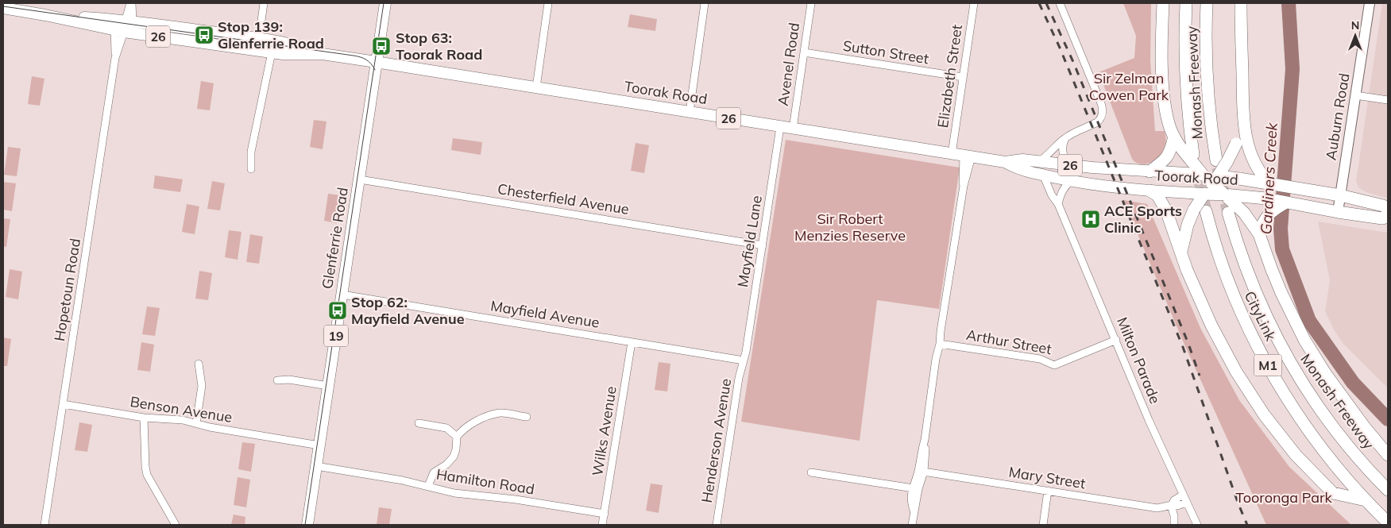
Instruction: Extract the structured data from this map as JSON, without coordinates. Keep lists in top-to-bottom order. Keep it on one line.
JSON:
{"streets":{"highway":["26","Monash Freeway","Toorak Road","CityLink","M1"],"main road":["Auburn Road","Glenferrie Road","19"],"street":["Sutton Street","Avenel Road","Elizabeth Street","Chesterfield Avenue","Mayfield Lane","Hopetoun Road","Mayfield Avenue","Arthur Street","Milton Parade","Benson Avenue","Wilks Avenue","Henderson Avenue","Mary Street","Hamilton Road"]},"crossings":[["Sutton Street","Avenel Road"],["Sutton Street","Elizabeth Street"],["Avenel Road","Toorak Road"],["Elizabeth Street","Toorak Road"],["Toorak Road","Auburn Road"],["Toorak Road","Glenferrie Road"],["Toorak Road","Mayfield Lane"],["Toorak Road","Hopetoun Road"],["Toorak Road","Milton Parade"],["Chesterfield Avenue","Glenferrie Road"],["Chesterfield Avenue","Mayfield Lane"],["Glenferrie Road","Mayfield Avenue"],["Glenferrie Road","Benson Avenue"],["Glenferrie Road","Hamilton Road"],["Mayfield Lane","Mayfield Avenue"],["Mayfield Lane","Henderson Avenue"],["Hopetoun Road","Benson Avenue"],["Mayfield Avenue","Wilks Avenue"],["Mayfield Avenue","Henderson Avenue"],["CityLink","M1"],["Arthur Street","Milton Parade"],["Milton Parade","Mary Street"],["Wilks Avenue","Hamilton Road"]],"water":["Gardiners Creek"],"parks":["Sir Zelman Cowen Park","Sir Robert Menzies Reserve","Tooronga Park"],"places":{"bus stop":["Stop 139: Glenferrie Road","Stop 63: Toorak Road","Stop 62: Mayfield Avenue"],"hospital":["ACE Sports Clinic"]},"north":"top"}
